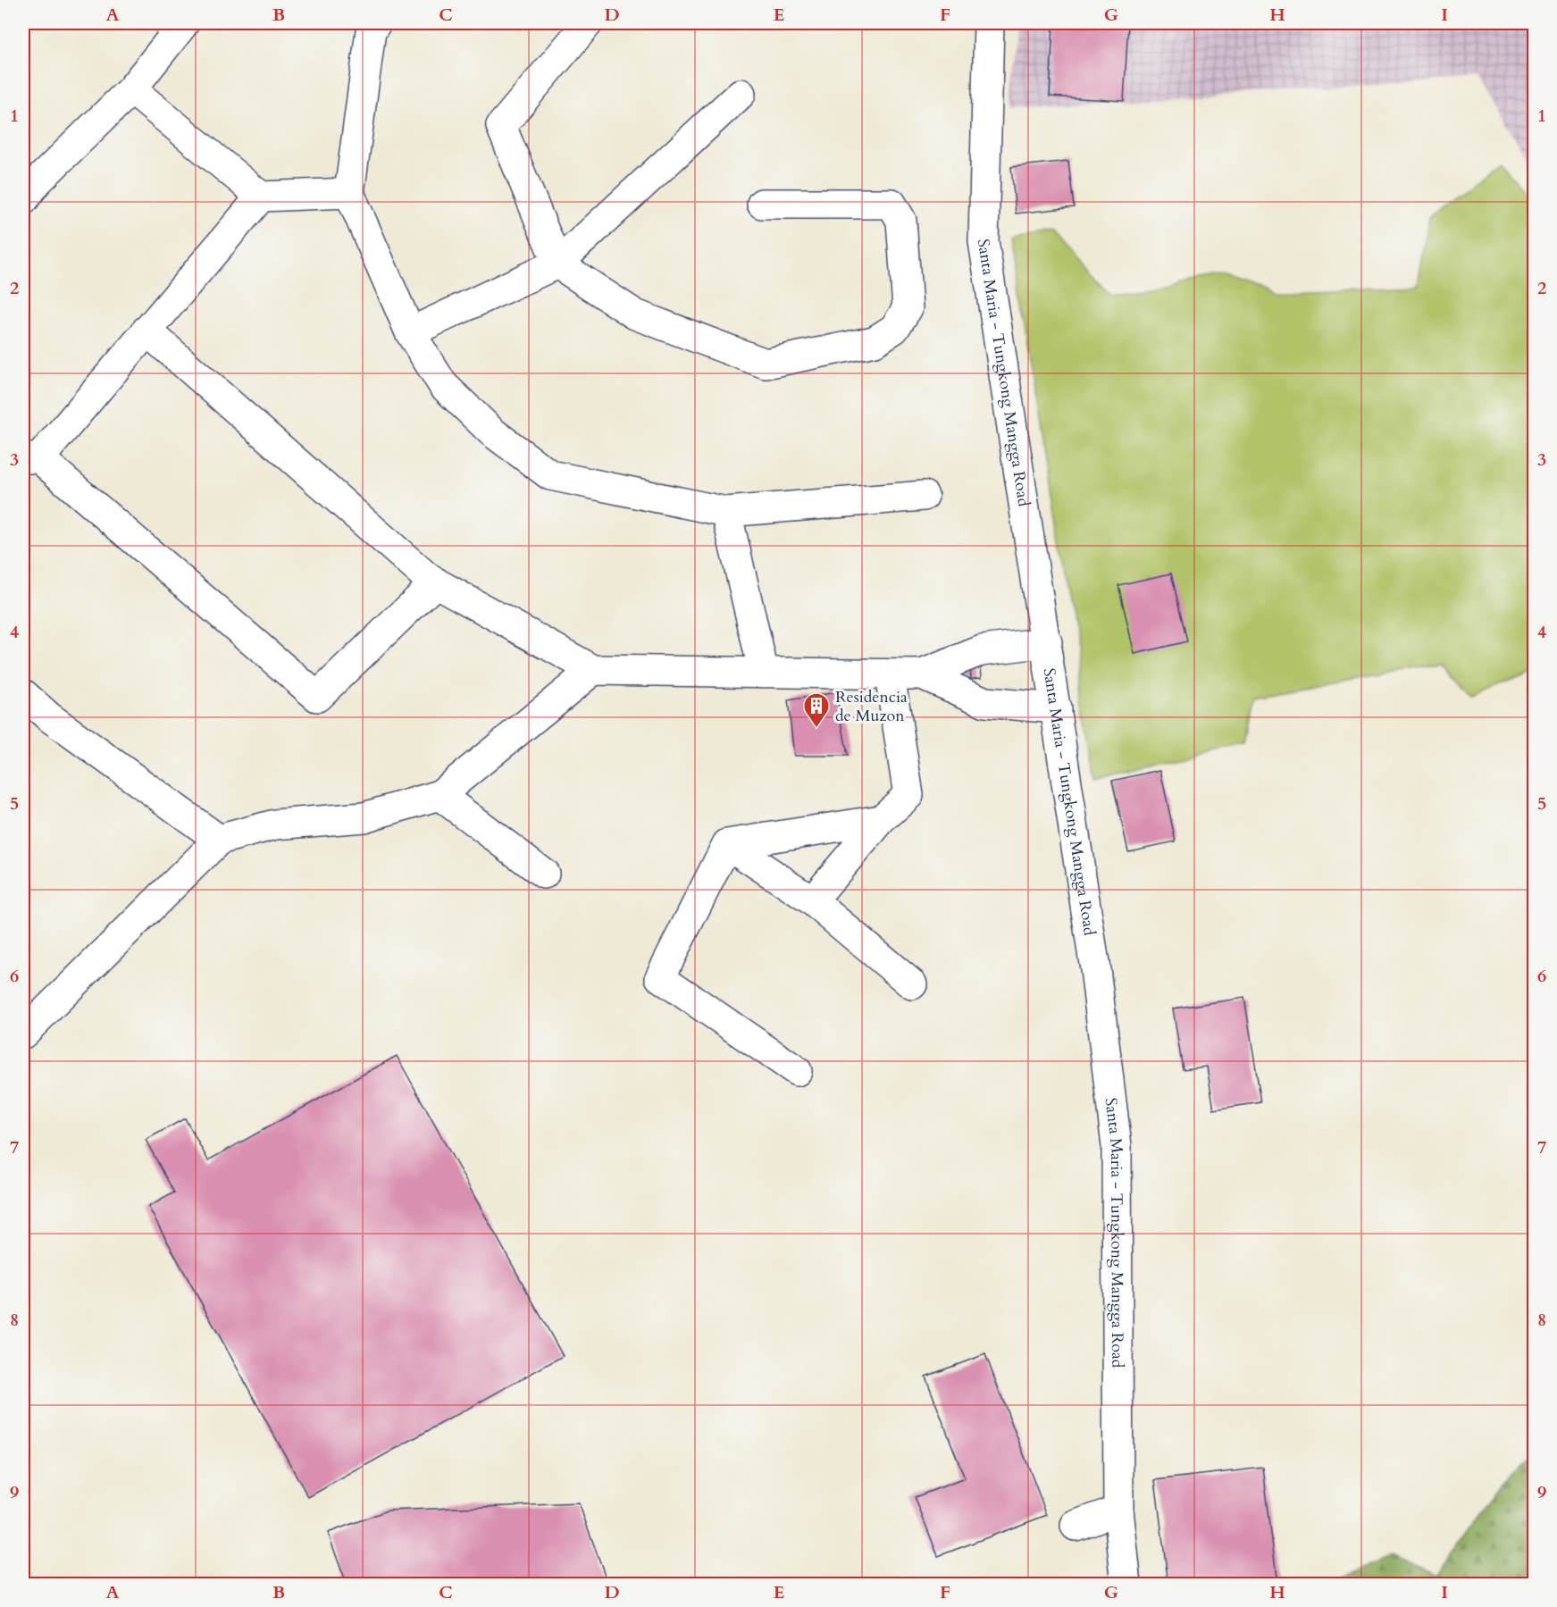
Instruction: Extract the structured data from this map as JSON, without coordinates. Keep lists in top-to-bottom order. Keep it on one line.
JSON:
{"streets":{"street":["Santa Maria - Tungkong Mangga Road"]},"places":{"building":["Residencia de Muzon"]},"grid":{"columns":["A","B","C","D","E","F","G","H","I"],"rows":["1","2","3","4","5","6","7","8","9"]}}
